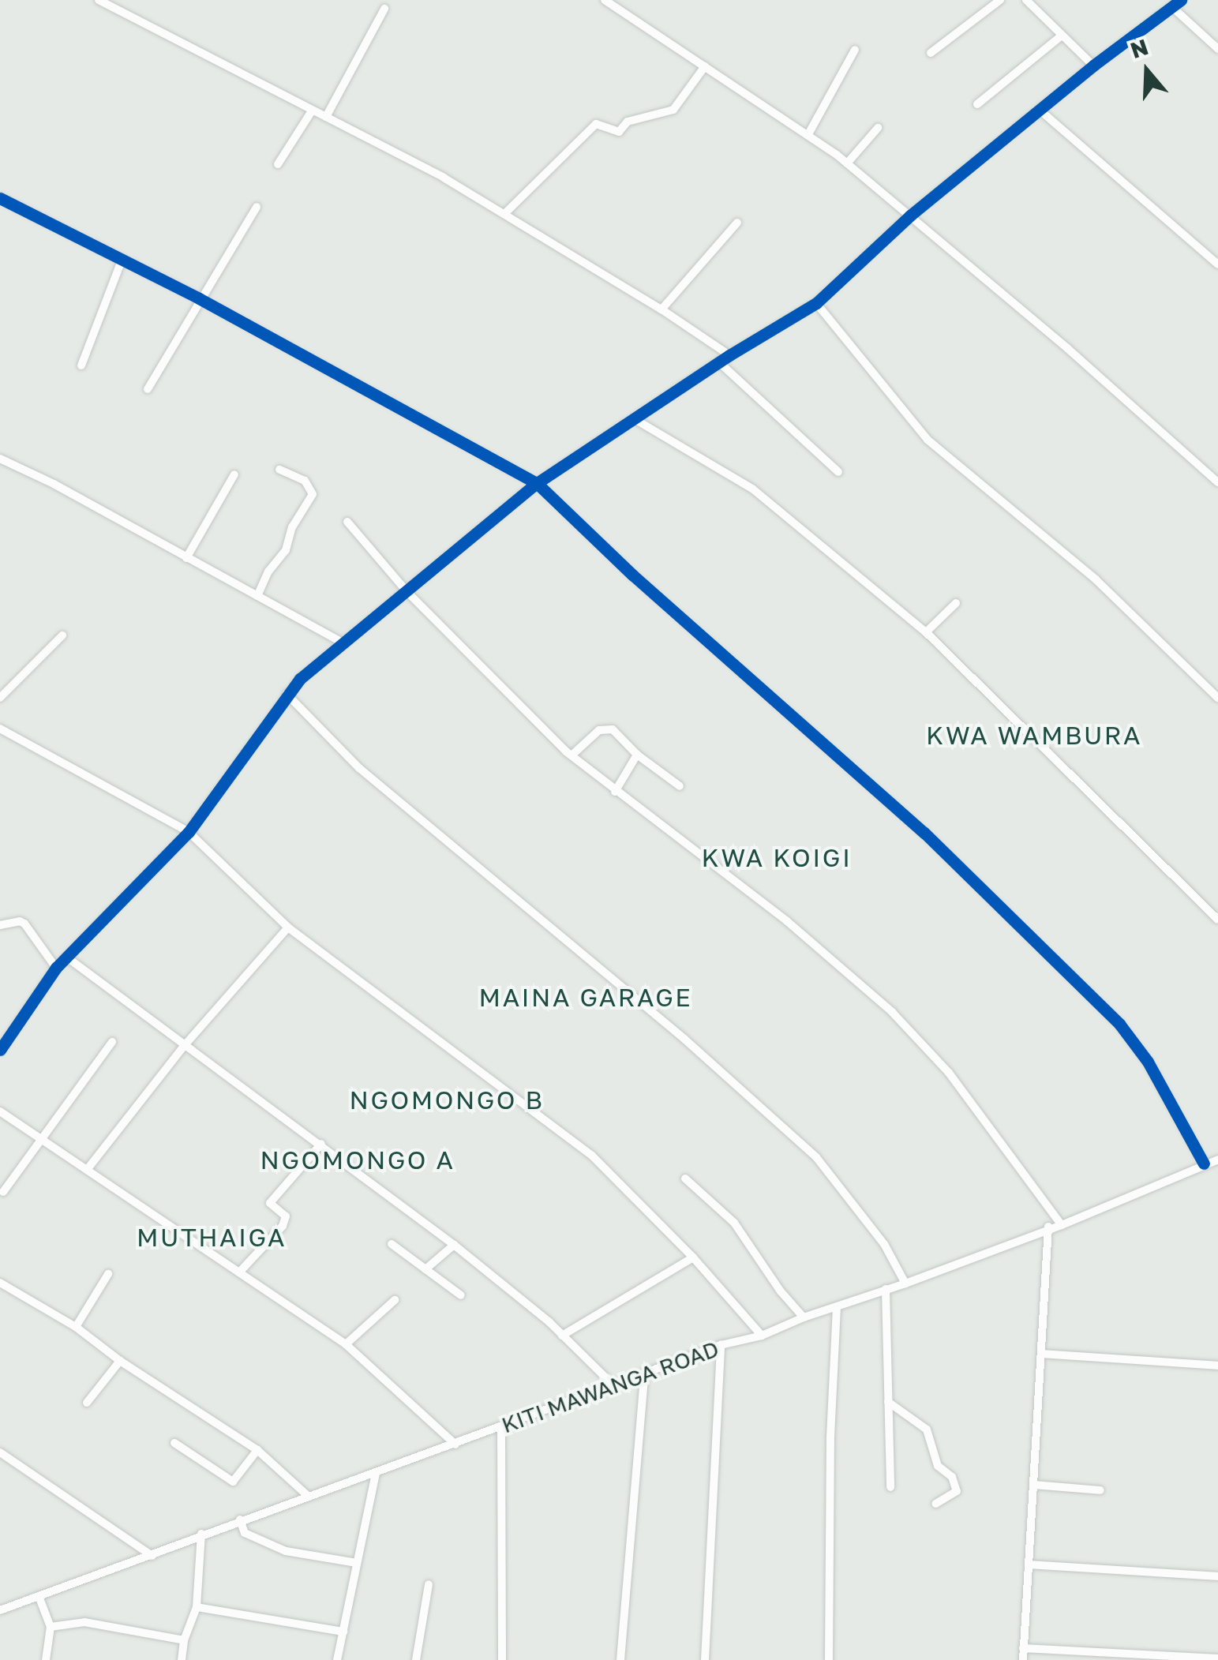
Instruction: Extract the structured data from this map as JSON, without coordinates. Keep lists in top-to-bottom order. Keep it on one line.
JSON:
{"streets":{"street":["KITI MAWANGA ROAD"]},"districts":["KWA WAMBURA","KWA KOIGI","MAINA GARAGE","NGOMONGO B","NGOMONGO A","MUTHAIGA"],"north":"top"}
